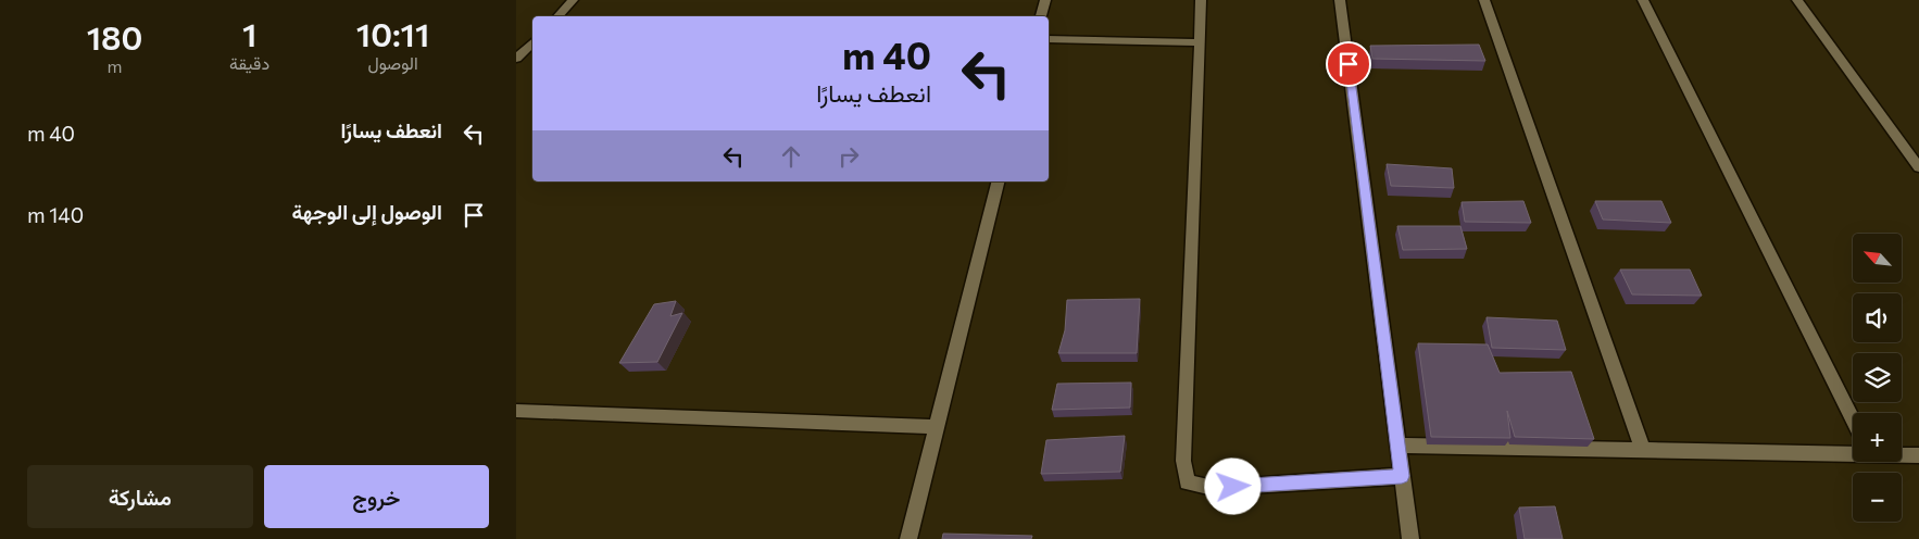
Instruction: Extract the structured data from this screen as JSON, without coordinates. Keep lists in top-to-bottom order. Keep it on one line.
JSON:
{"north":"top left","page":{"eta":["10:11","الوصول","1","دقيقة","180","m"],"turn":["40 m","انعطف يسارًا"],"list":[{"name":"انعطف يسارًا","value":"40 m"},{"name":"الوصول إلى الوجهة","value":"140 m"}],"map_buttons":["+","−"],"buttons":["خروج","مشاركة"]}}
